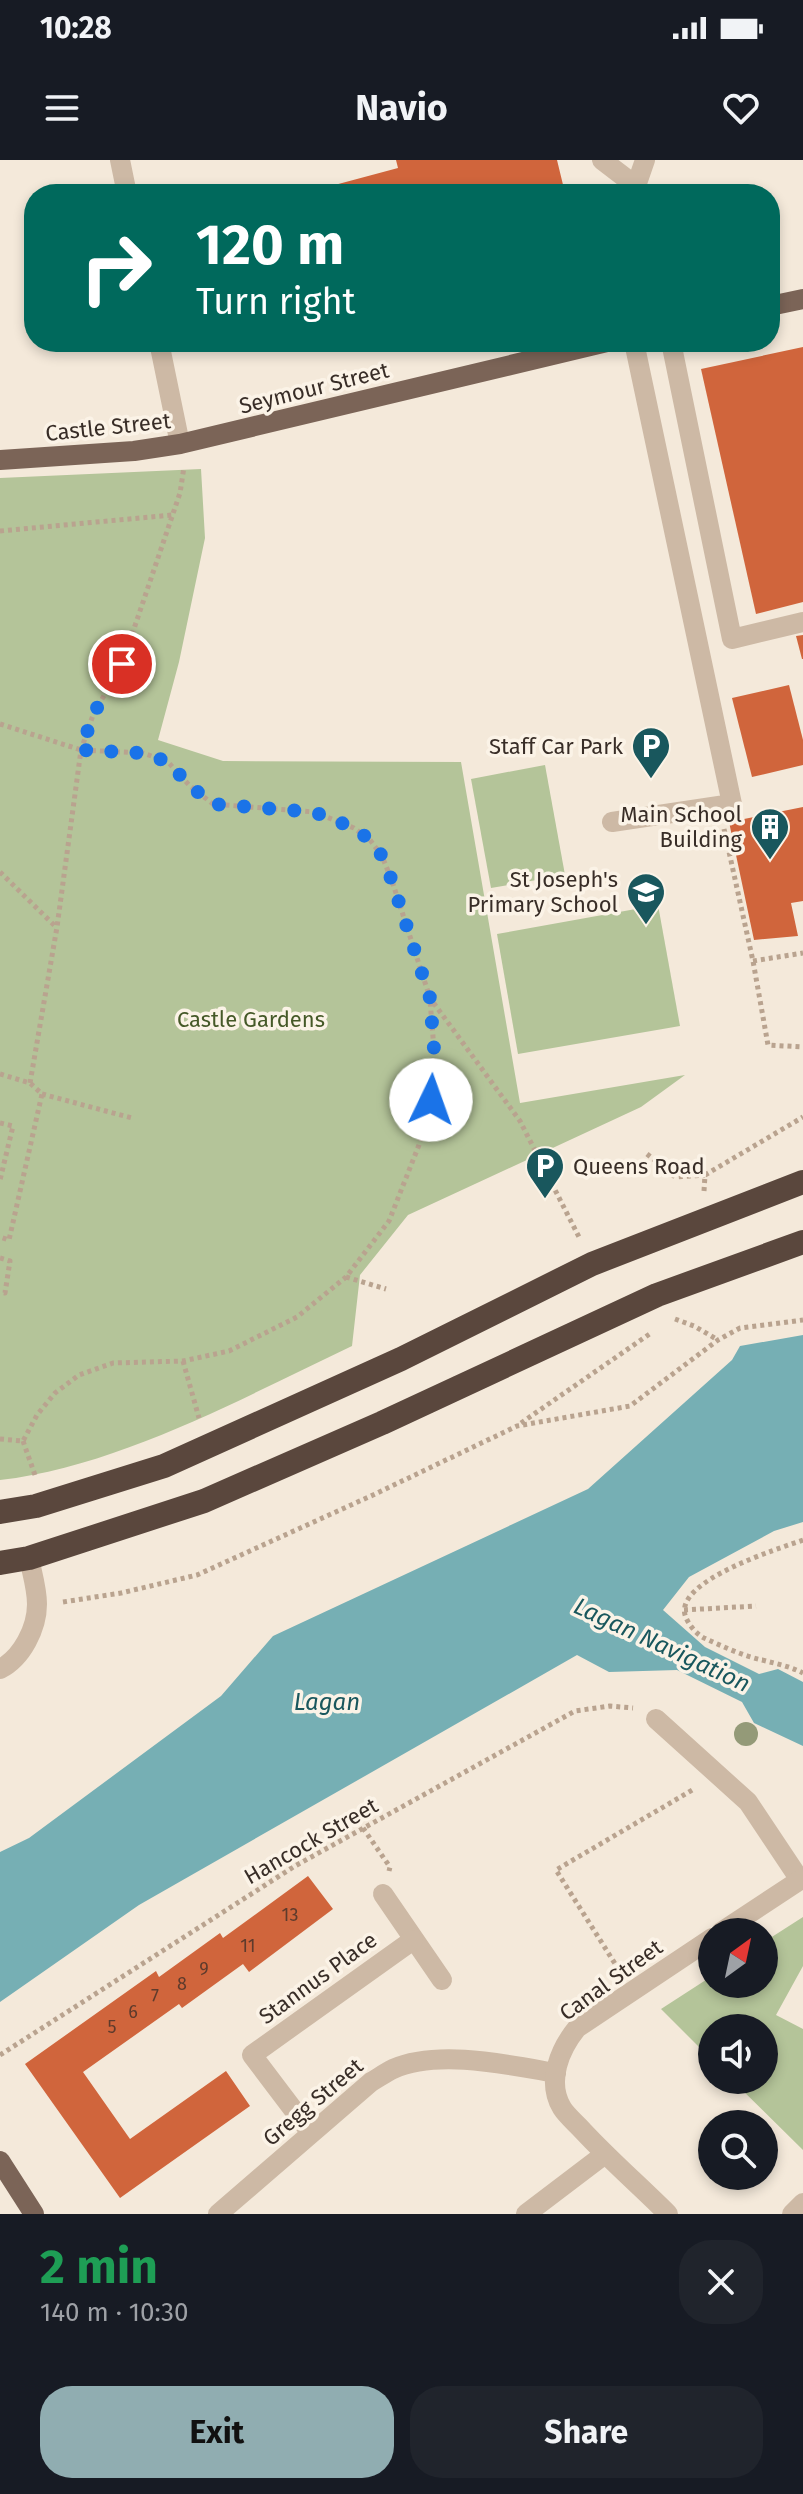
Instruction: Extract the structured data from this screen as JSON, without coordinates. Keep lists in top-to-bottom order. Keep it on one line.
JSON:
{"streets":{"main road":["Seymour Street","Castle Street"],"street":["Stannus Place","Canal Street","Gregg Street"],"path":["Hancock Street"]},"crossings":[["Seymour Street","Castle Street"],["Stannus Place","Gregg Street"],["Canal Street","Gregg Street"]],"water":["Lagan Navigation","Lagan"],"parks":["Castle Gardens"],"places":{"parking":["Staff Car Park","Queens Road"],"building":["Main School Building"],"school or university":["St Joseph's Primary School"]},"house_numbers":["13","11","9","8","7","6","5"],"north":"top right","page":{"status":"10:28","header":"Navio","turn":["120 m","Turn right"],"heading":["2 min","140 m · 10:30"],"buttons":["Exit","Share"]}}
